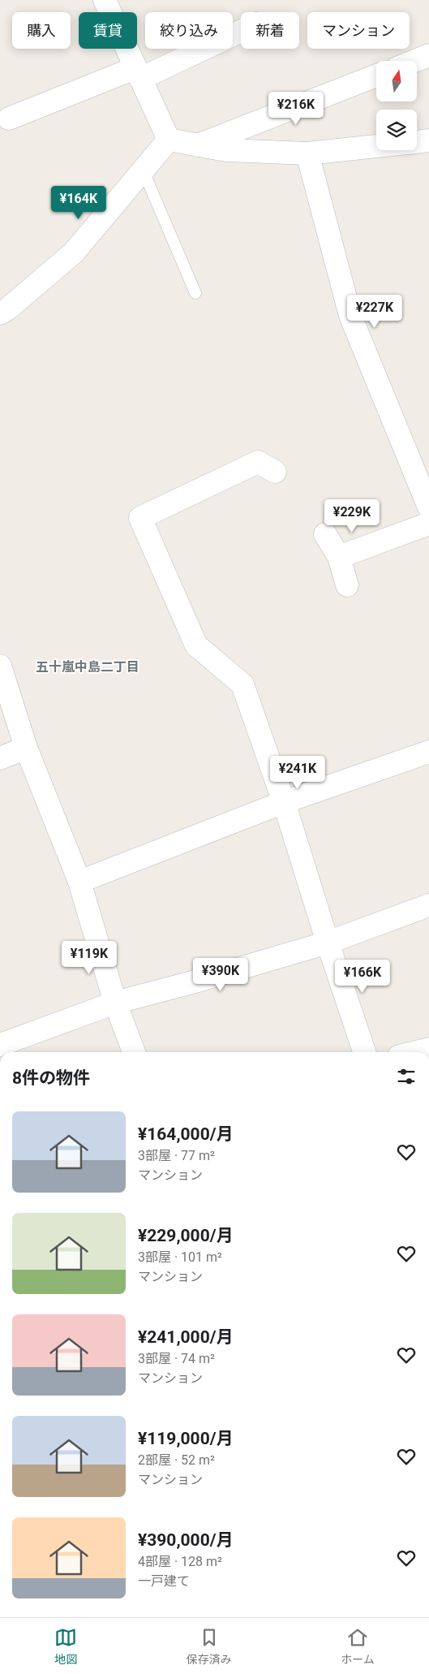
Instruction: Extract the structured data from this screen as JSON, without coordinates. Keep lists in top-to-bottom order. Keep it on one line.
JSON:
{"districts":["五十嵐中島二丁目"],"north":"top","page":{"chip":["購入","賃貸","絞り込み","新着","マンション"],"price":["¥216K","¥164K","¥227K","¥229K","¥241K","¥119K","¥390K","¥166K"],"heading":"8件の物件","list":[{"name":"¥164,000/月","note":"3部屋 · 77 m² · マンション"},{"name":"¥229,000/月","note":"3部屋 · 101 m² · マンション"},{"name":"¥241,000/月","note":"3部屋 · 74 m² · マンション"},{"name":"¥119,000/月","note":"2部屋 · 52 m² · マンション"},{"name":"¥390,000/月","note":"4部屋 · 128 m² · 一戸建て"}],"tabs":["地図","保存済み","ホーム"]}}
